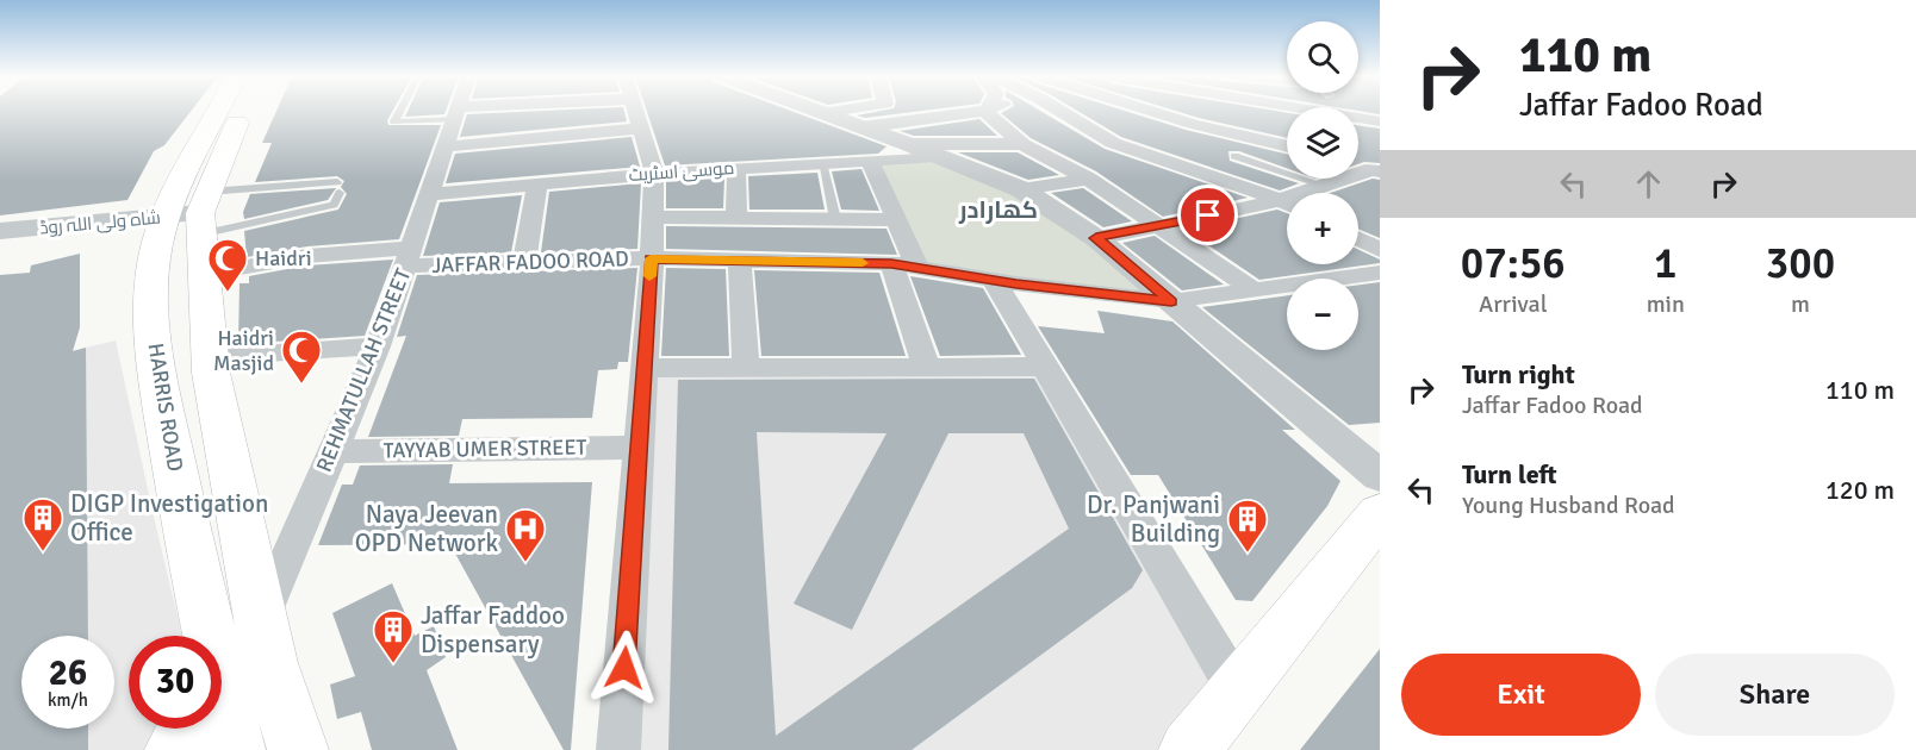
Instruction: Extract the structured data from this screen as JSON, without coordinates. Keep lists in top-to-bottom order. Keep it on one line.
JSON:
{"streets":{"main road":["HARRIS ROAD"],"street":["موسیٰ اسٹریٹ","شاہ ولی اللہ روڈ","JAFFAR FADOO ROAD","REHMATULLAH STREET","TAYYAB UMER STREET"]},"crossings":[["موسیٰ اسٹریٹ","REHMATULLAH STREET"],["شاہ ولی اللہ روڈ","JAFFAR FADOO ROAD"],["شاہ ولی اللہ روڈ","HARRIS ROAD"],["JAFFAR FADOO ROAD","REHMATULLAH STREET"],["JAFFAR FADOO ROAD","HARRIS ROAD"],["REHMATULLAH STREET","HARRIS ROAD"],["REHMATULLAH STREET","TAYYAB UMER STREET"]],"districts":["کھارادر"],"places":{"mosque":["Haidri","Haidri Masjid"],"building":["DIGP Investigation Office","Dr. Panjwani Building","Jaffar Faddoo Dispensary"],"hospital":["Naya Jeevan OPD Network"]},"page":{"turn":["110 m","Jaffar Fadoo Road"],"map_buttons":["+","−"],"eta":["07:56","Arrival","1","min","300","m"],"list":[{"name":"Turn right","note":"Jaffar Fadoo Road","value":"110 m"},{"name":"Turn left","note":"Young Husband Road","value":"120 m"}],"speed":"26 km/h","limit":"30","buttons":["Exit","Share"]}}
